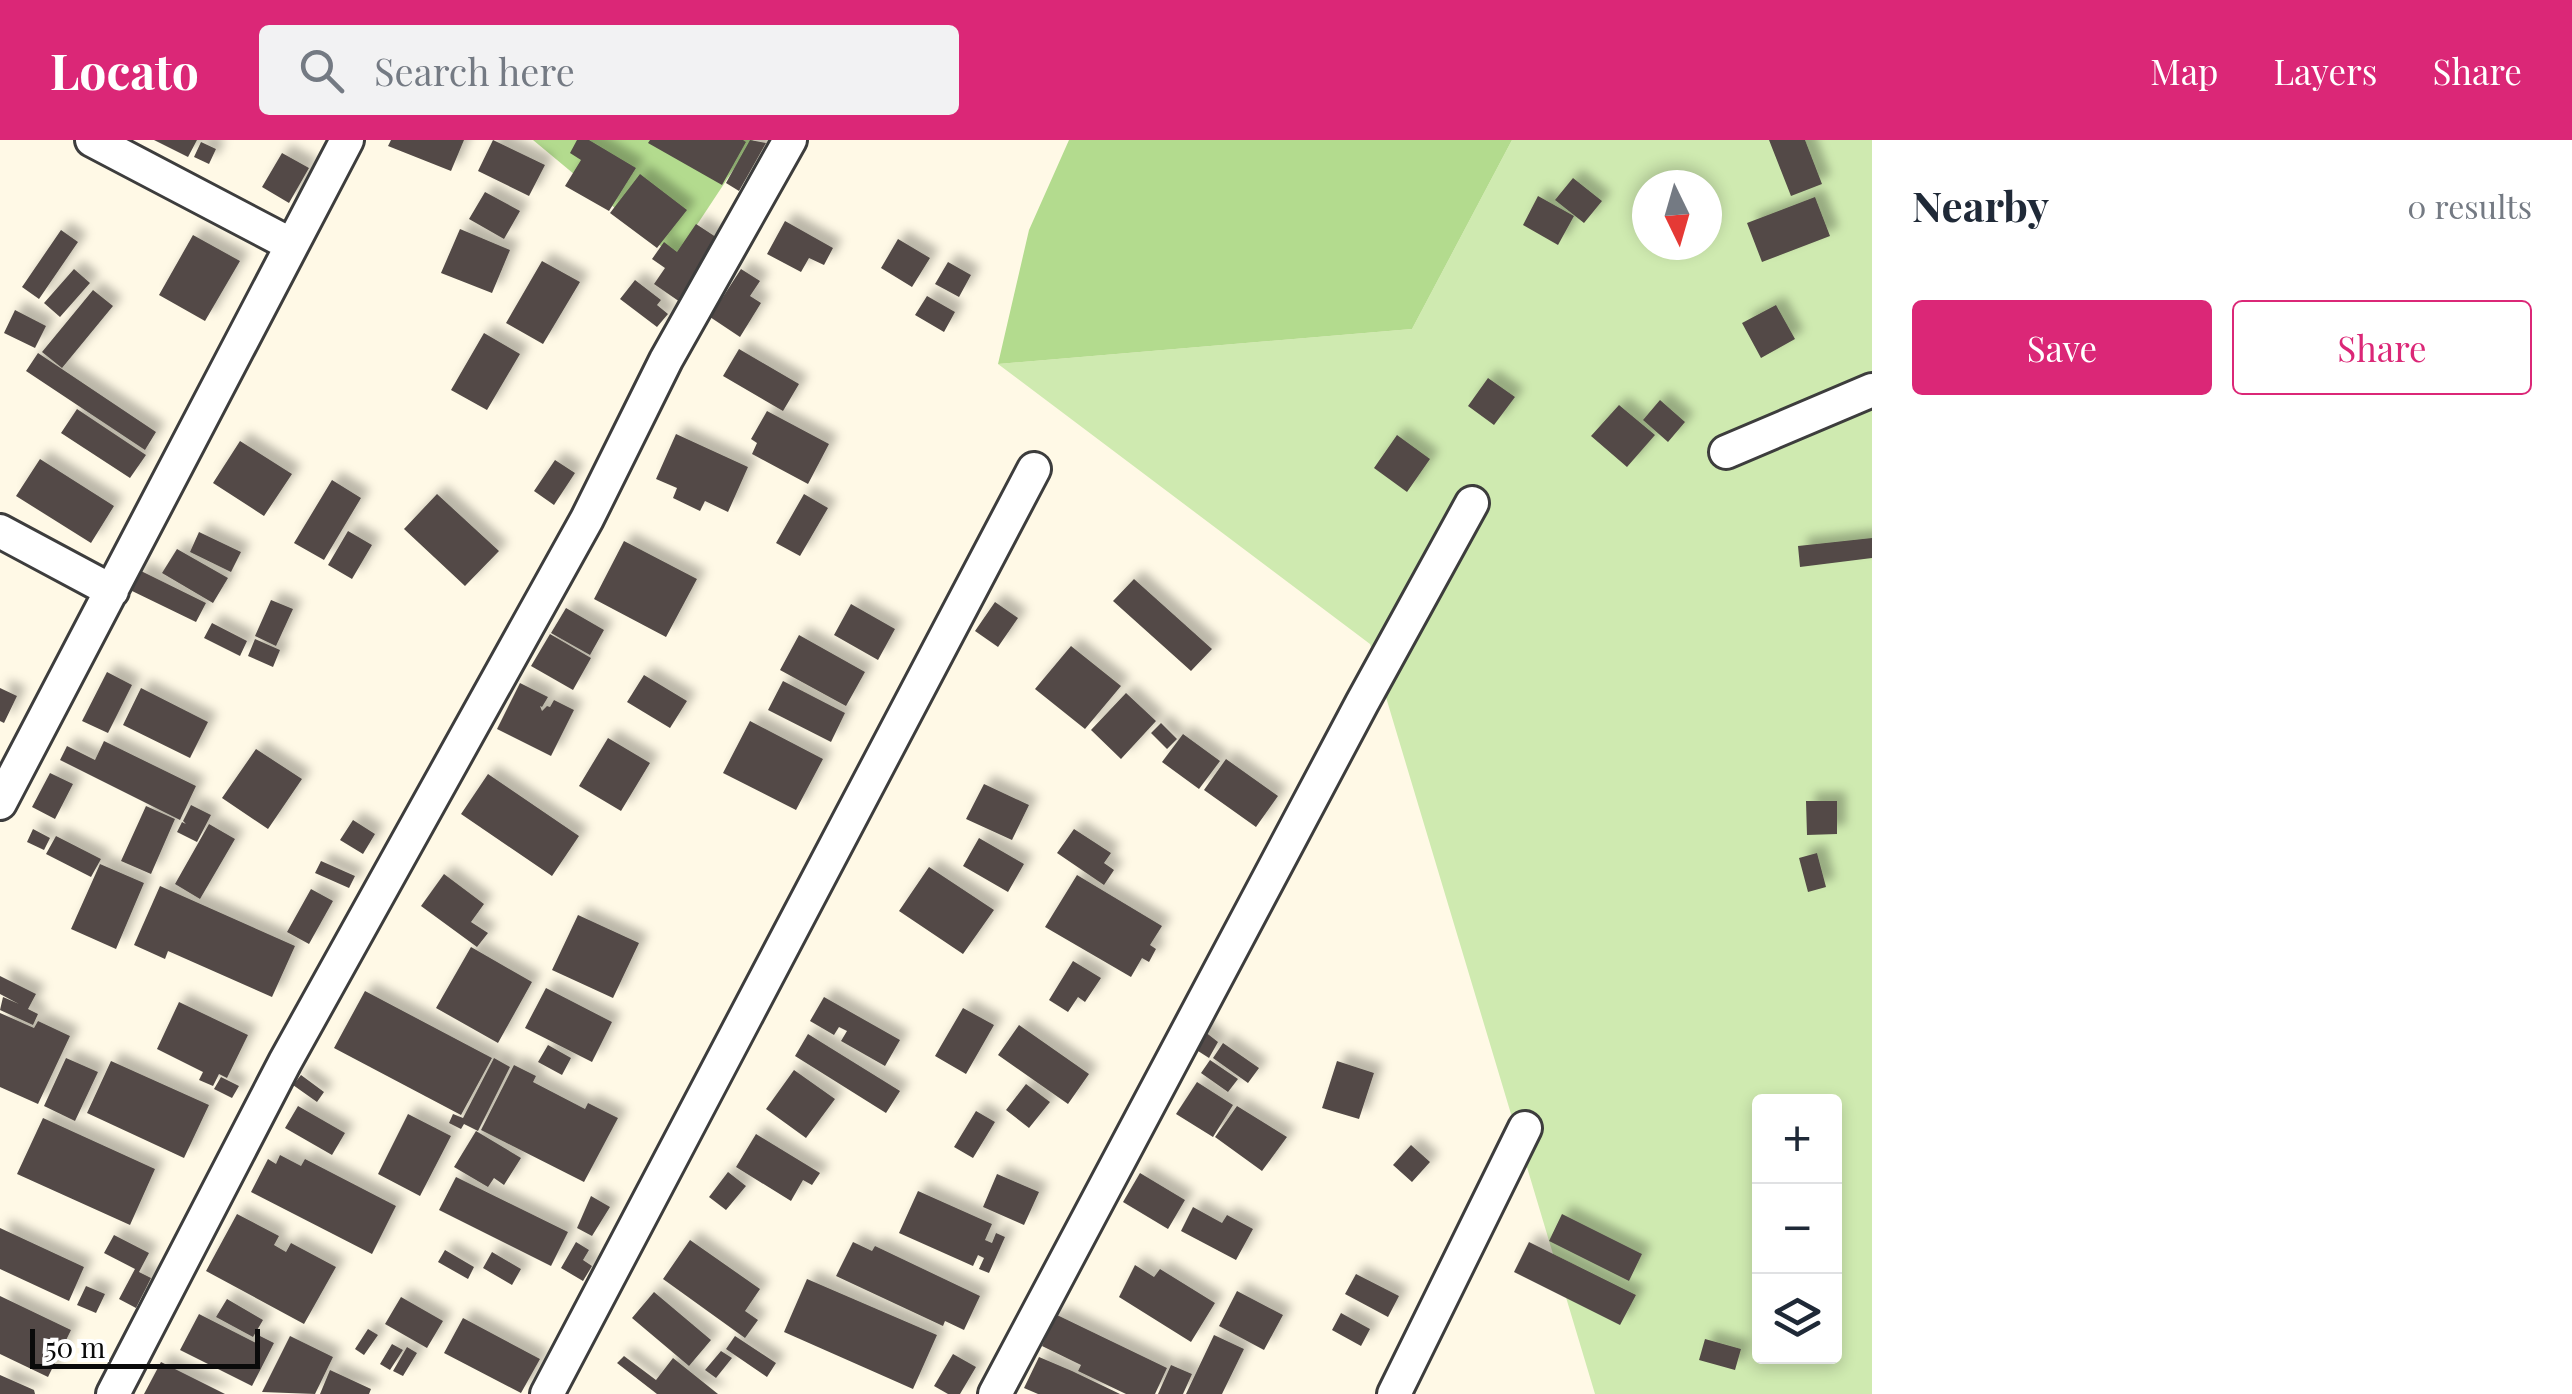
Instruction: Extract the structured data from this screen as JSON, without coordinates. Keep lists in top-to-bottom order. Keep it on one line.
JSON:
{"scale_bar":"50 m","north":"bottom","page":{"header":"Locato","search":"Search here","nav":["Map","Layers","Share"],"heading":["Nearby","0 results"],"buttons":["Save","Share"],"map_buttons":["+","−"],"scale":"50 m"}}
